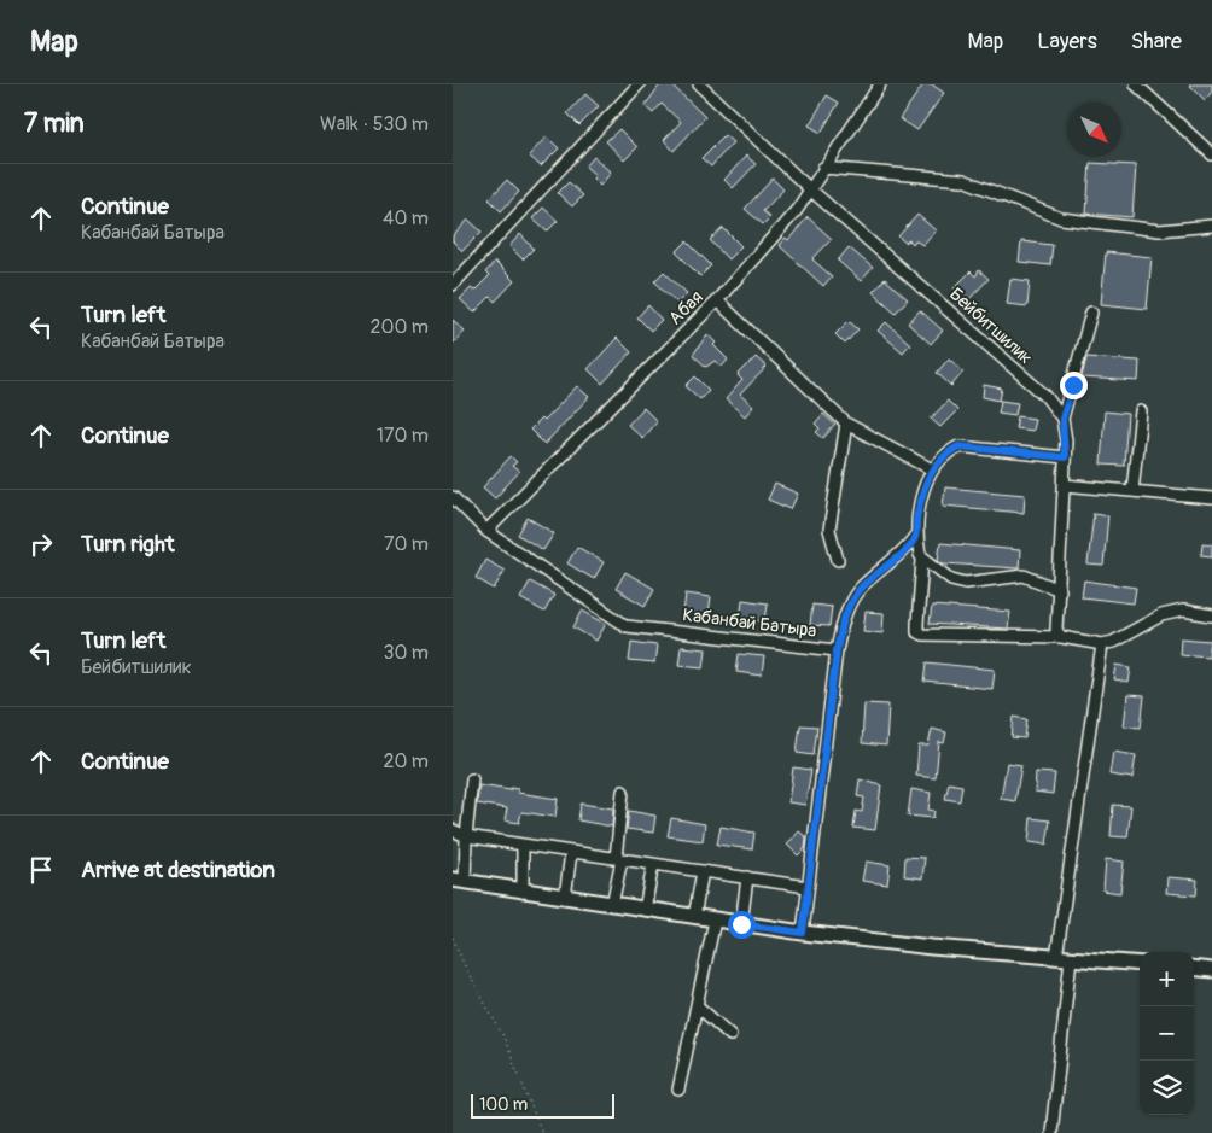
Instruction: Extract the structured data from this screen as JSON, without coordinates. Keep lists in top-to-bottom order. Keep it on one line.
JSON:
{"streets":{"street":["Абая","Бейбитшилик","Кабанбай Батыра"]},"crossings":[["Абая","Бейбитшилик"],["Абая","Кабанбай Батыра"]],"scale_bar":"100 m","north":"bottom right","page":{"header":"Map","nav":["Map","Layers","Share"],"heading":["7 min","Walk · 530 m"],"list":[["Continue","Кабанбай Батыра","40 m"],["Turn left","Кабанбай Батыра","200 m"],["Continue","170 m"],["Turn right","70 m"],["Turn left","Бейбитшилик","30 m"],["Continue","20 m"],"Arrive at destination"],"map_buttons":["+","−"],"scale":"100 m"}}
